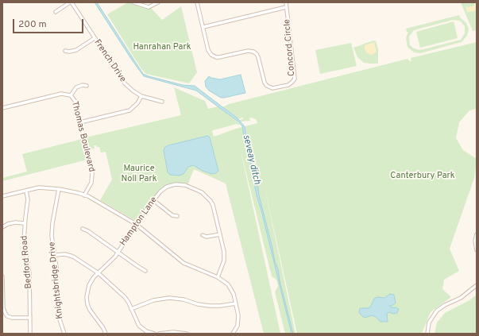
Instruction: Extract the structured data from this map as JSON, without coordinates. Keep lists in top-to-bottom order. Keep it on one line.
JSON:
{"streets":{"street":["Concord Circle","French Drive","Thomas Boulevard","Hampton Lane","Bedford Road","Knightsbridge Drive"]},"water":["seveay ditch"],"parks":["Hanrahan Park","Maurice Noll Park","Canterbury Park"],"scale_bar":"200 m"}
